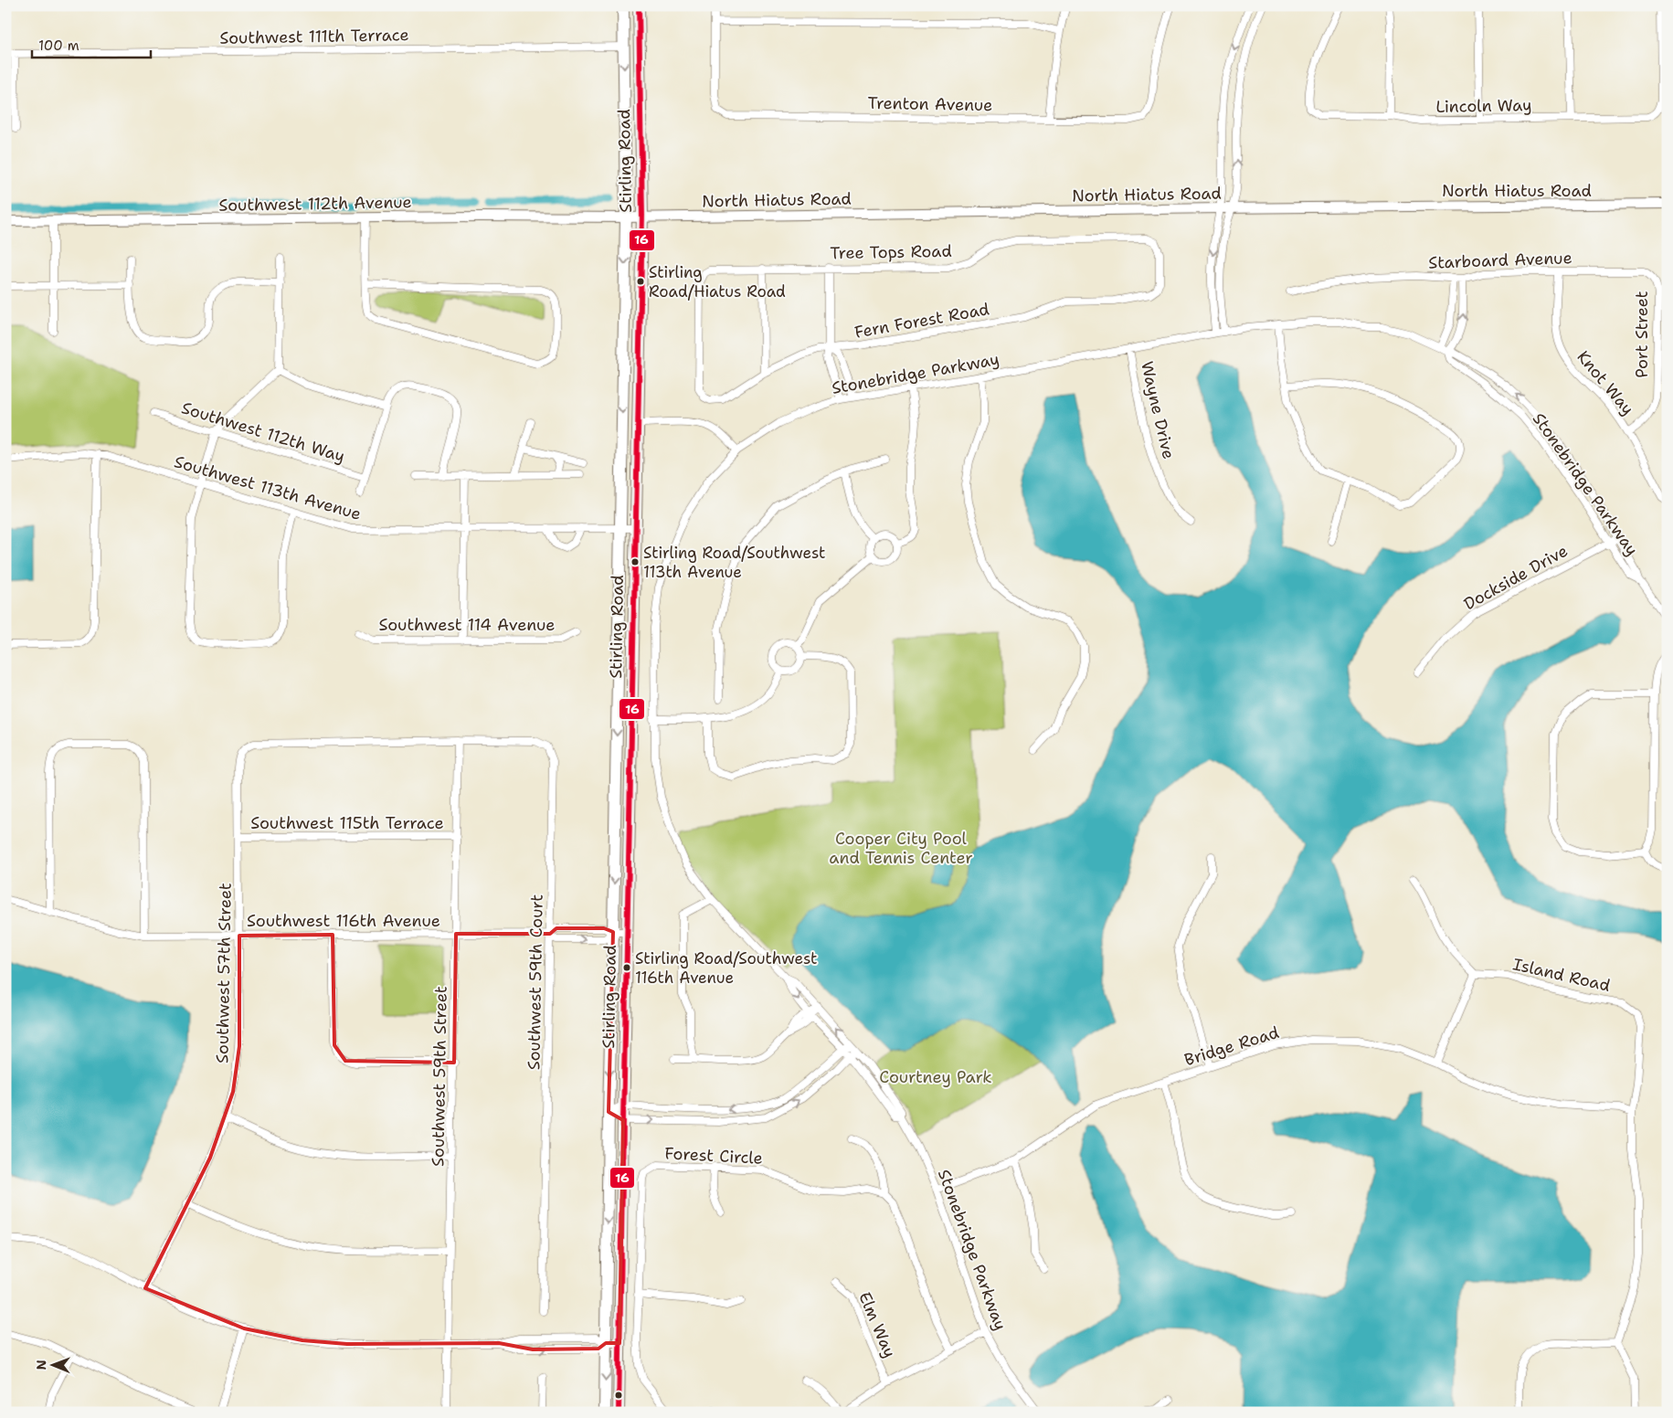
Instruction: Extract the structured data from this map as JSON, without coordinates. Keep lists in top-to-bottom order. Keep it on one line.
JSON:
{"streets":{"main road":["Stirling Road"],"street":["Southwest 111th Terrace","Trenton Avenue","Lincoln Way","North Hiatus Road","Southwest 112th Avenue","Tree Tops Road","Starboard Avenue","Fern Forest Road","Port Street","Stonebridge Parkway","Knot Way","Wayne Drive","Southwest 112th Way","Southwest 113th Avenue","Dockside Drive","Southwest 114 Avenue","Southwest 115th Terrace","Southwest 116th Avenue","Southwest 57th Street","Island Road","Southwest 59th Court","Bridge Road","Southwest 59th Street","Forest Circle","Elm Way"]},"crossings":[["Southwest 111th Terrace","Stirling Road"],["Stirling Road","North Hiatus Road"],["Stirling Road","Southwest 112th Avenue"],["Stirling Road","Southwest 113th Avenue"],["Stirling Road","Southwest 116th Avenue"],["North Hiatus Road","Southwest 112th Avenue"],["Tree Tops Road","Fern Forest Road"],["Starboard Avenue","Port Street"],["Starboard Avenue","Knot Way"],["Port Street","Knot Way"],["Stonebridge Parkway","Wayne Drive"],["Stonebridge Parkway","Dockside Drive"],["Stonebridge Parkway","Bridge Road"],["Southwest 115th Terrace","Southwest 57th Street"],["Southwest 115th Terrace","Southwest 59th Street"],["Southwest 116th Avenue","Southwest 57th Street"],["Southwest 116th Avenue","Southwest 59th Court"],["Southwest 116th Avenue","Southwest 59th Street"],["Southwest 57th Street","Southwest 59th Court"],["Southwest 57th Street","Southwest 59th Street"],["Island Road","Bridge Road"],["Southwest 59th Court","Southwest 59th Street"]],"parks":["Cooper City Pool and Tennis Center","Courtney Park"],"places":["Stirling Road/Hiatus Road","Stirling Road/Southwest 113th Avenue","Stirling Road/Southwest 116th Avenue"],"lines":["transit line 16"],"scale_bar":"100 m","north":"left"}
